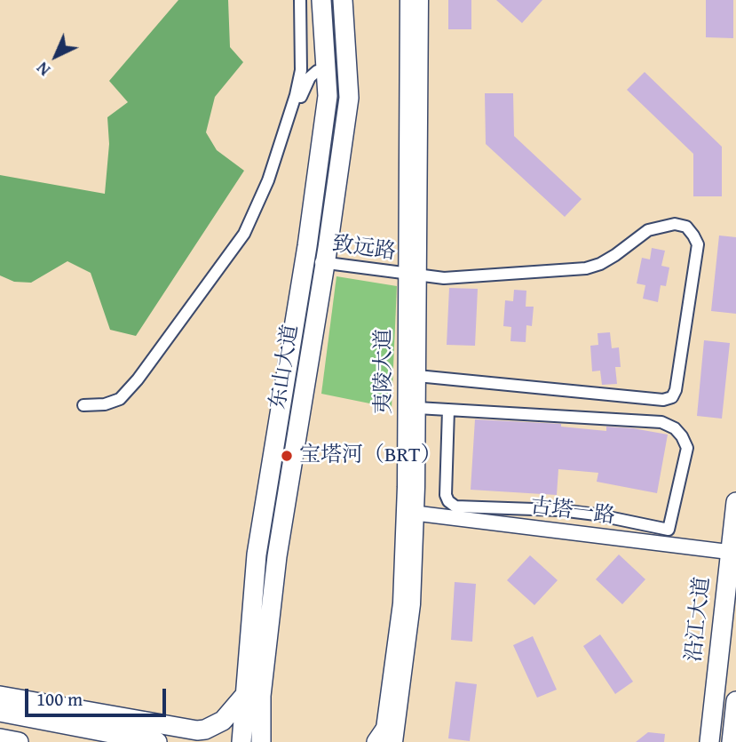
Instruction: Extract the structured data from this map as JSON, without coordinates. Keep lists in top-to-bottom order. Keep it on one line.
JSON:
{"streets":{"main road":["东山大道","夷陵大道","沿江大道"],"street":["致远路","古塔一路"]},"crossings":[["致远路","东山大道"],["致远路","夷陵大道"],["夷陵大道","古塔一路"],["古塔一路","沿江大道"]],"places":["宝塔河（BRT）"],"scale_bar":"100 m","north":"bottom left"}
